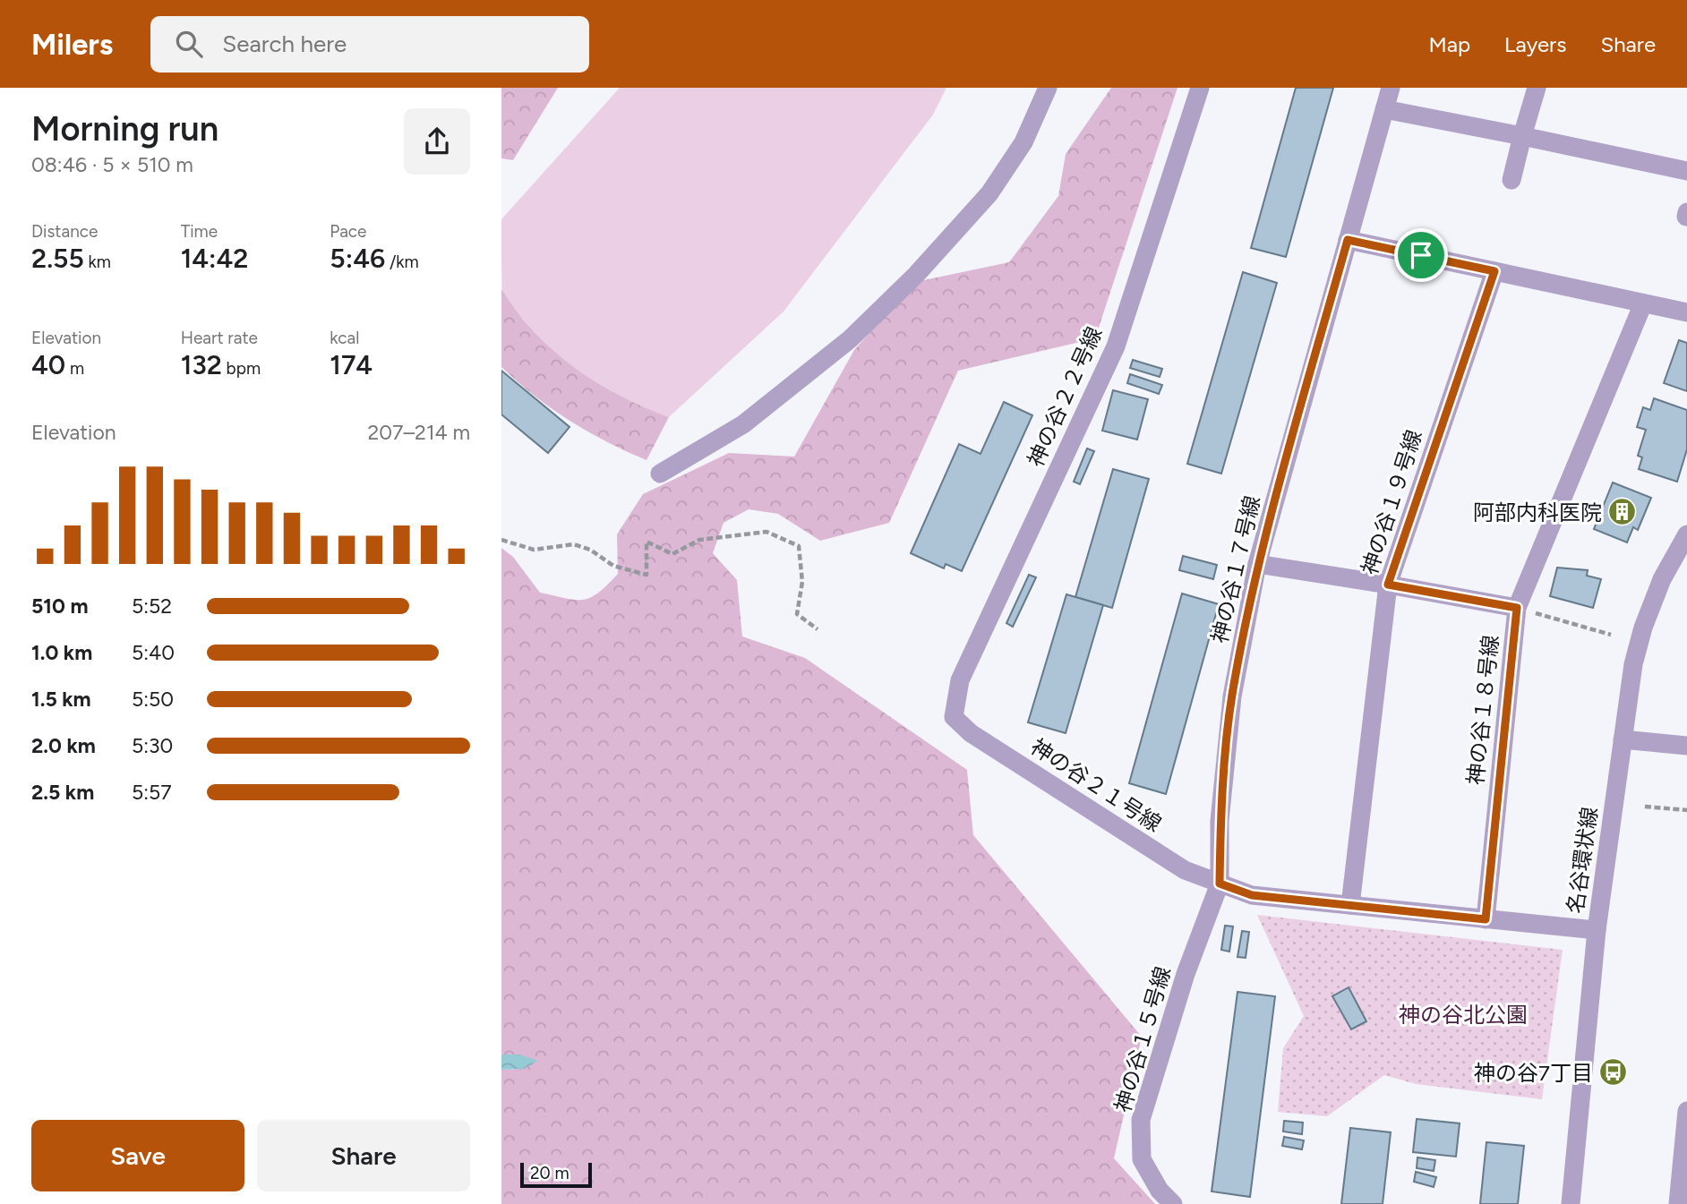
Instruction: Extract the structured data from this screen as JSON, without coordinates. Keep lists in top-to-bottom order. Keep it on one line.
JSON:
{"streets":{"street":["神の谷２２号線","神の谷１９号線","神の谷１７号線","神の谷１８号線","神の谷２１号線","名谷環状線","神の谷１５号線"]},"crossings":[["神の谷２２号線","神の谷２１号線"],["神の谷１７号線","神の谷２１号線"],["神の谷１７号線","神の谷１５号線"],["神の谷２１号線","神の谷１５号線"]],"parks":["神の谷北公園"],"places":{"building":["阿部内科医院"],"bus stop":["神の谷7丁目"]},"scale_bar":"20 m","page":{"header":"Milers","search":"Search here","nav":["Map","Layers","Share"],"heading":["Morning run","08:46 · 5 × 510 m"],"stats":[["Distance","2.55 km"],["Time","14:42"],["Pace","5:46 /km"],["Elevation","40 m"],["Heart rate","132 bpm"],["kcal","174"]],"chart":["Elevation","207–214 m"],"list":[{"name":"510 m","note":"5:52"},{"name":"1.0 km","note":"5:40"},{"name":"1.5 km","note":"5:50"},{"name":"2.0 km","note":"5:30"},{"name":"2.5 km","note":"5:57"}],"buttons":["Save","Share"],"scale":"20 m"}}
